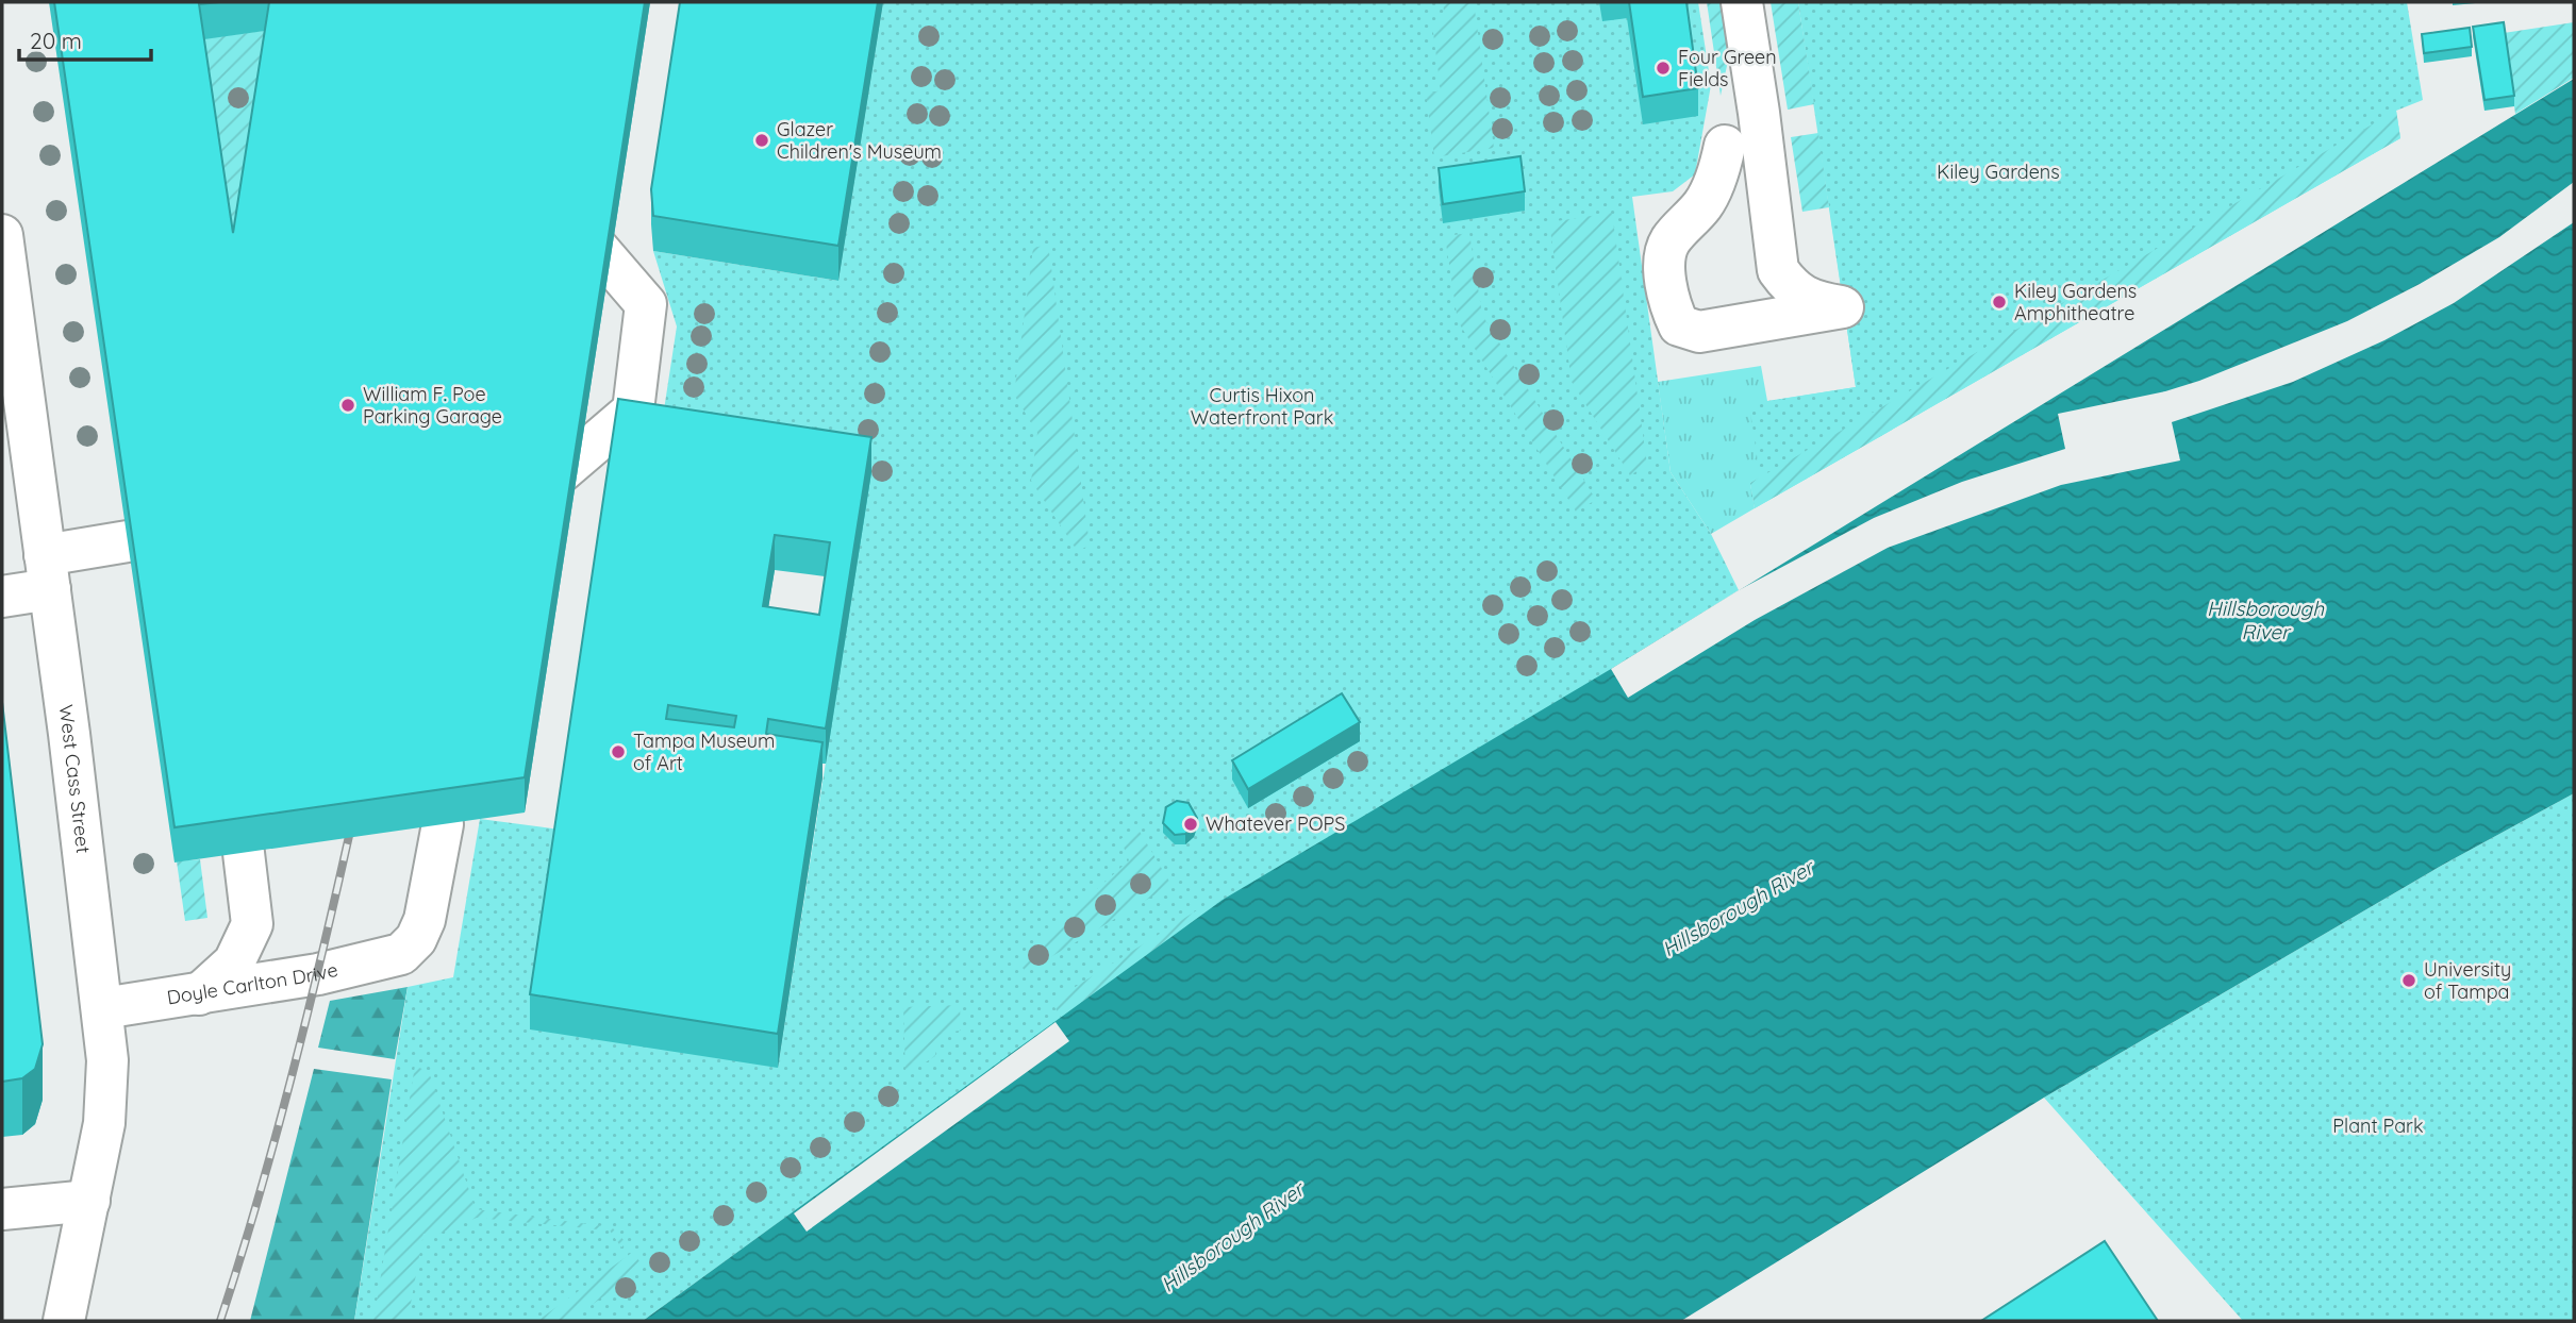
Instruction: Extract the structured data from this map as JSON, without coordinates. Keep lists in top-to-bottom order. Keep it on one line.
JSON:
{"streets":{"street":["West Cass Street","Doyle Carlton Drive"]},"crossings":[["West Cass Street","Doyle Carlton Drive"]],"water":["Hillsborough River"],"parks":["Kiley Gardens","Curtis Hixon Waterfront Park","Plant Park"],"places":["Four Green Fields","Glazer Children's Museum","Kiley Gardens Amphitheatre","William F. Poe Parking Garage","Tampa Museum of Art","Whatever POPS","University of Tampa"],"scale_bar":"20 m"}
